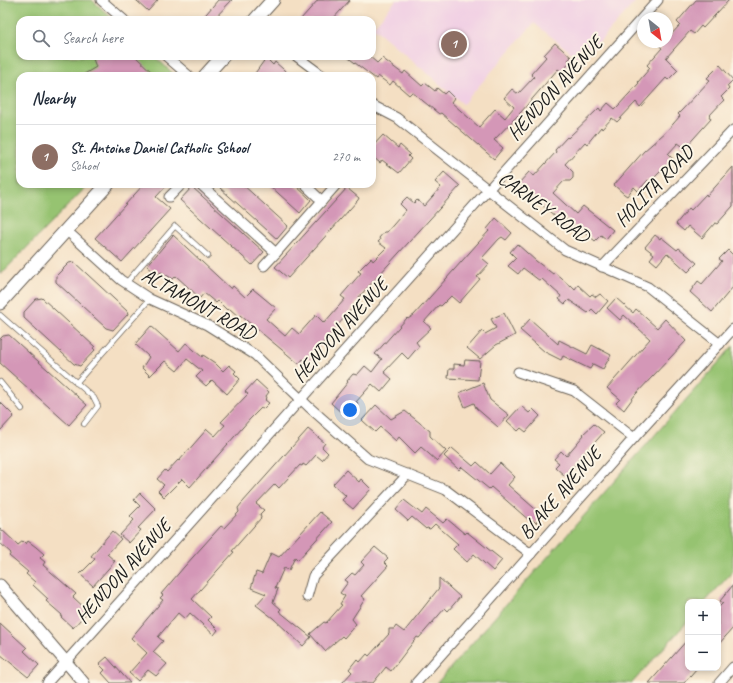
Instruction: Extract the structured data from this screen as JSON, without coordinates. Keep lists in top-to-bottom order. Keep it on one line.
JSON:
{"streets":{"street":["HENDON AVENUE","HOLITA ROAD","CARNEY ROAD","ALTAMONT ROAD","BLAKE AVENUE"]},"crossings":[["HENDON AVENUE","CARNEY ROAD"],["HENDON AVENUE","ALTAMONT ROAD"],["HOLITA ROAD","CARNEY ROAD"],["CARNEY ROAD","BLAKE AVENUE"],["ALTAMONT ROAD","BLAKE AVENUE"]],"north":"bottom right","page":{"search":"Search here","pins":"1","heading":"Nearby","list":[{"mark":"1","name":"St. Antoine Daniel Catholic School","note":"School","value":"270 m"}],"map_buttons":["+","−"]}}
